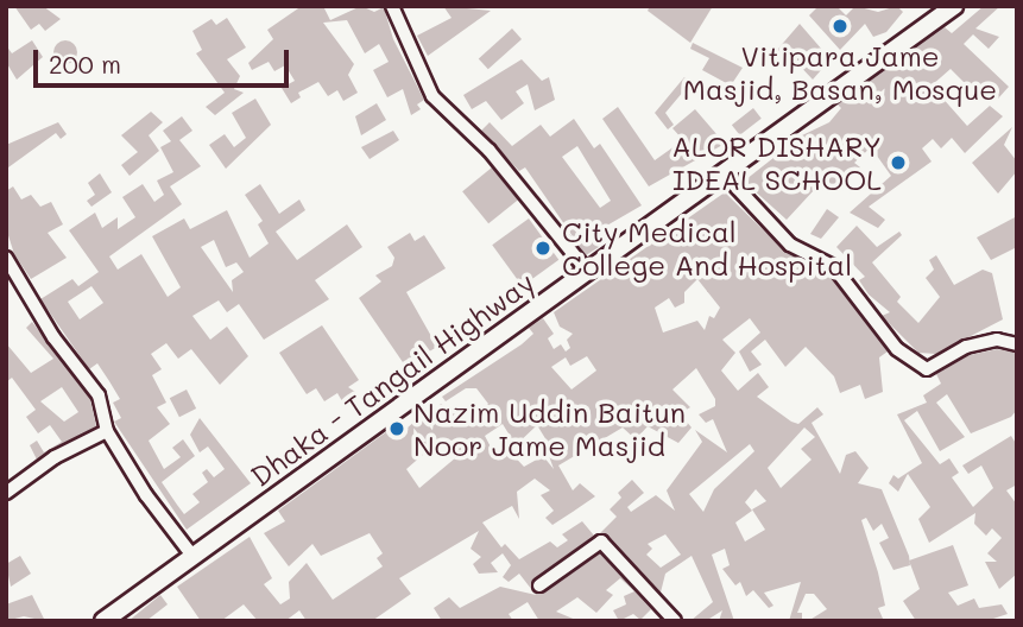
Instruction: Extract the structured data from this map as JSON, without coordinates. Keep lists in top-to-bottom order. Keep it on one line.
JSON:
{"streets":{"highway":["Dhaka - Tangail Highway"]},"places":["Vitipara Jame Masjid, Basan, Mosque","ALOR DISHARY IDEAL SCHOOL","City Medical College And Hospital","Nazim Uddin Baitun Noor Jame Masjid"],"scale_bar":"200 m"}
